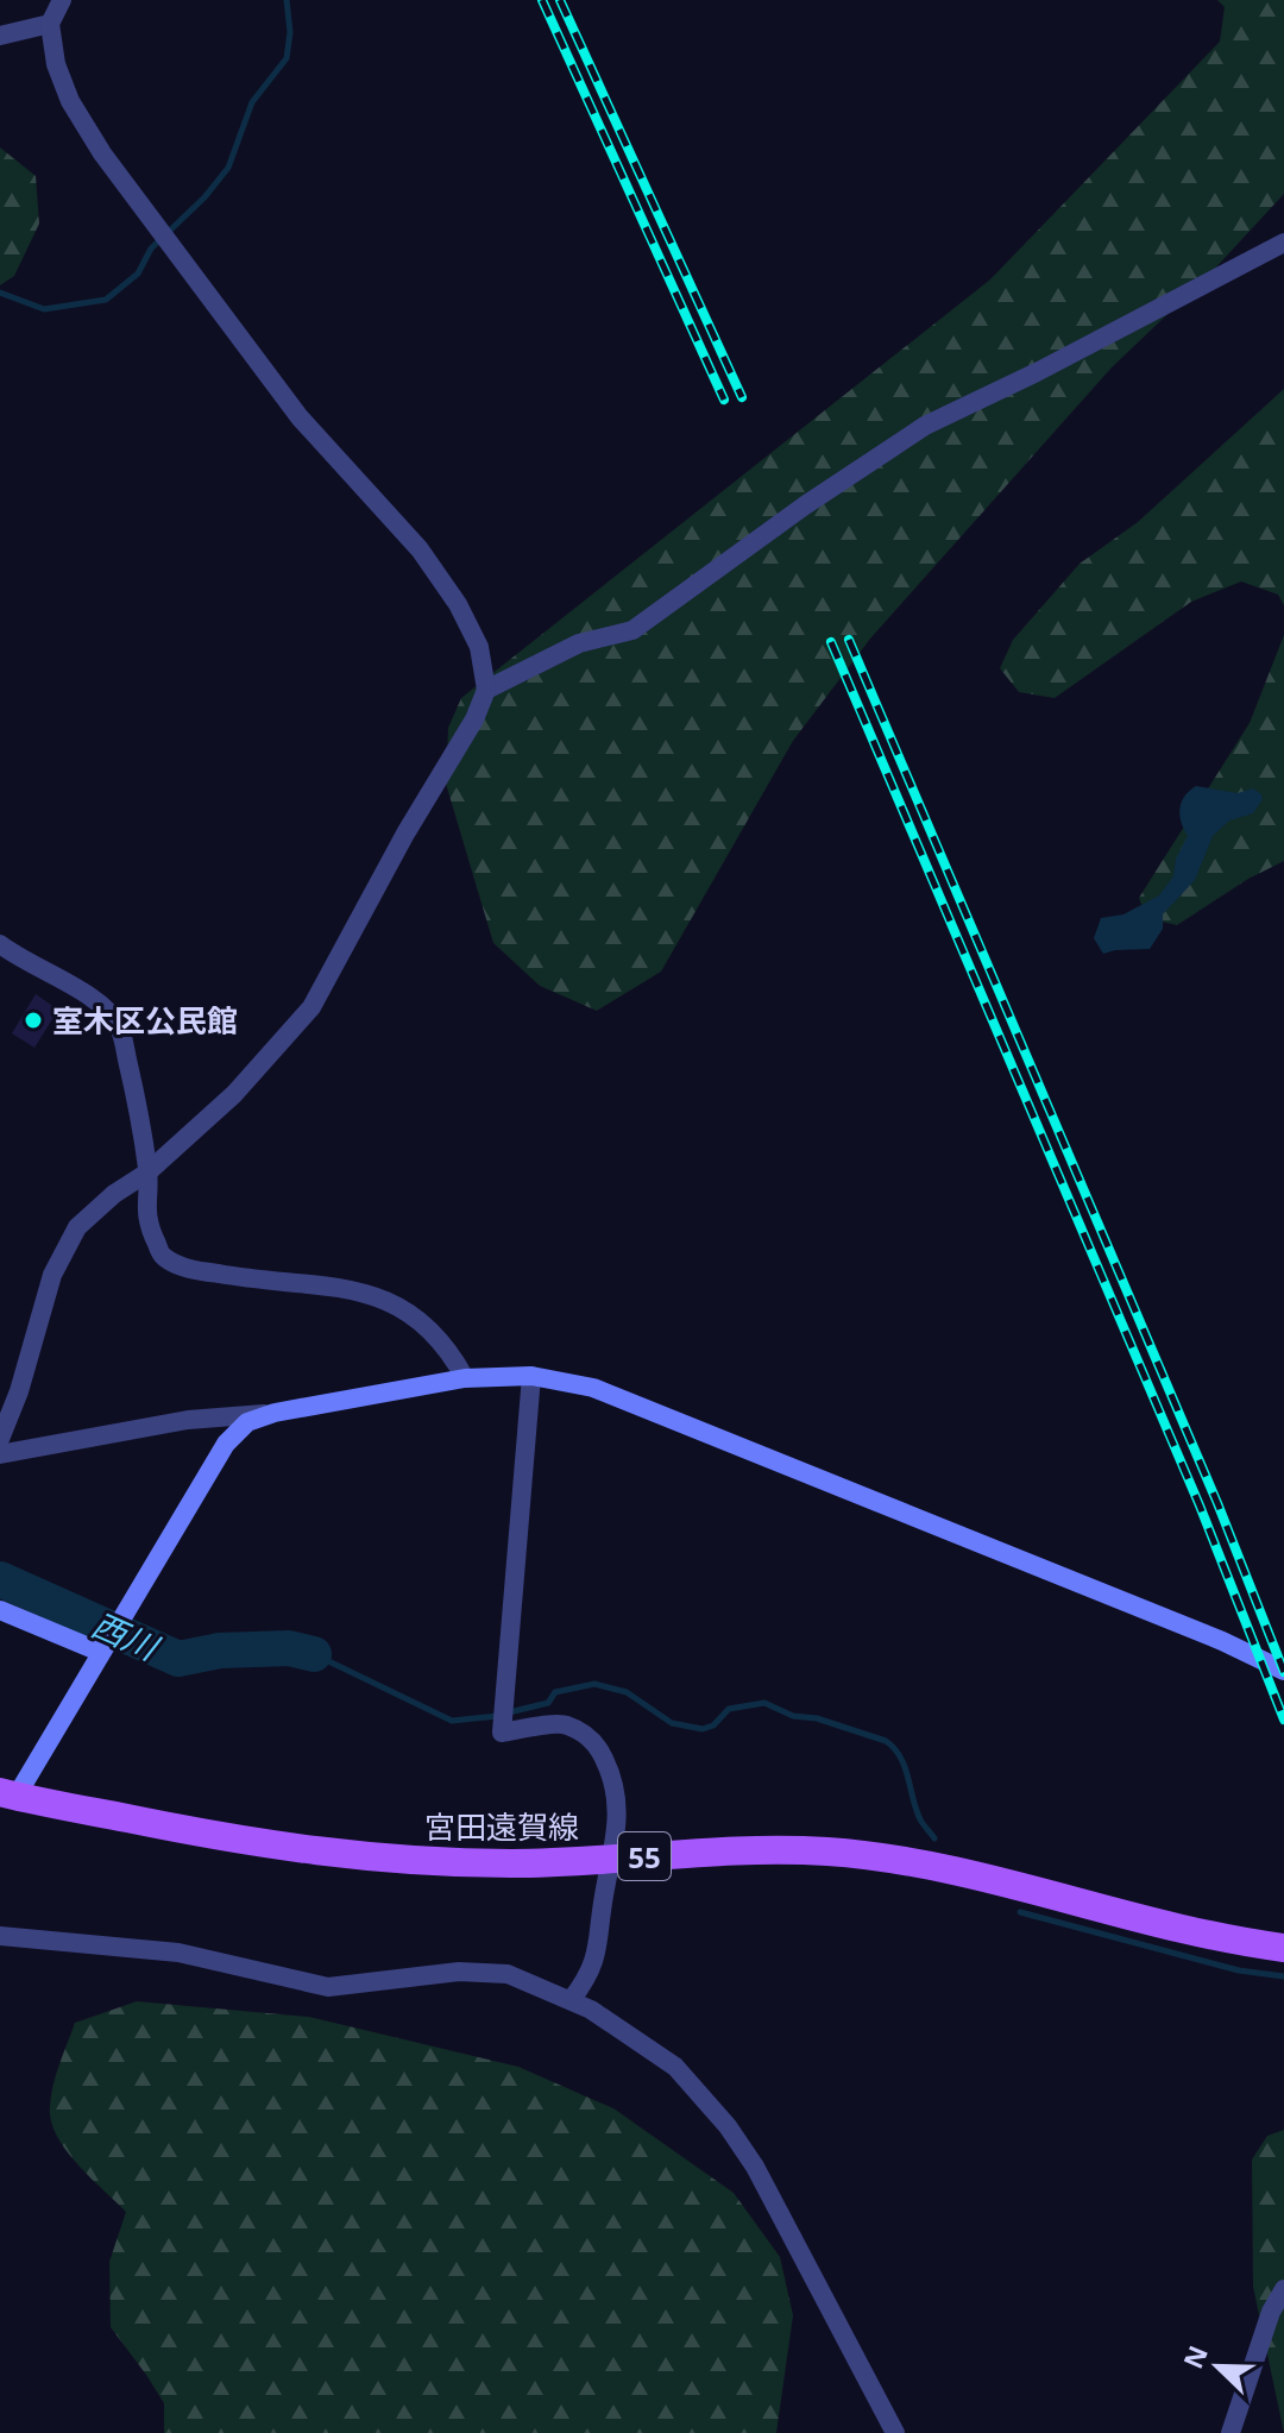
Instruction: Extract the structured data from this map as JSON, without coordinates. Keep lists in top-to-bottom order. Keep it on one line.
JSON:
{"streets":{"main road":["宮田遠賀線","55"]},"water":["西川"],"places":["室木区公民館"],"north":"top left"}
